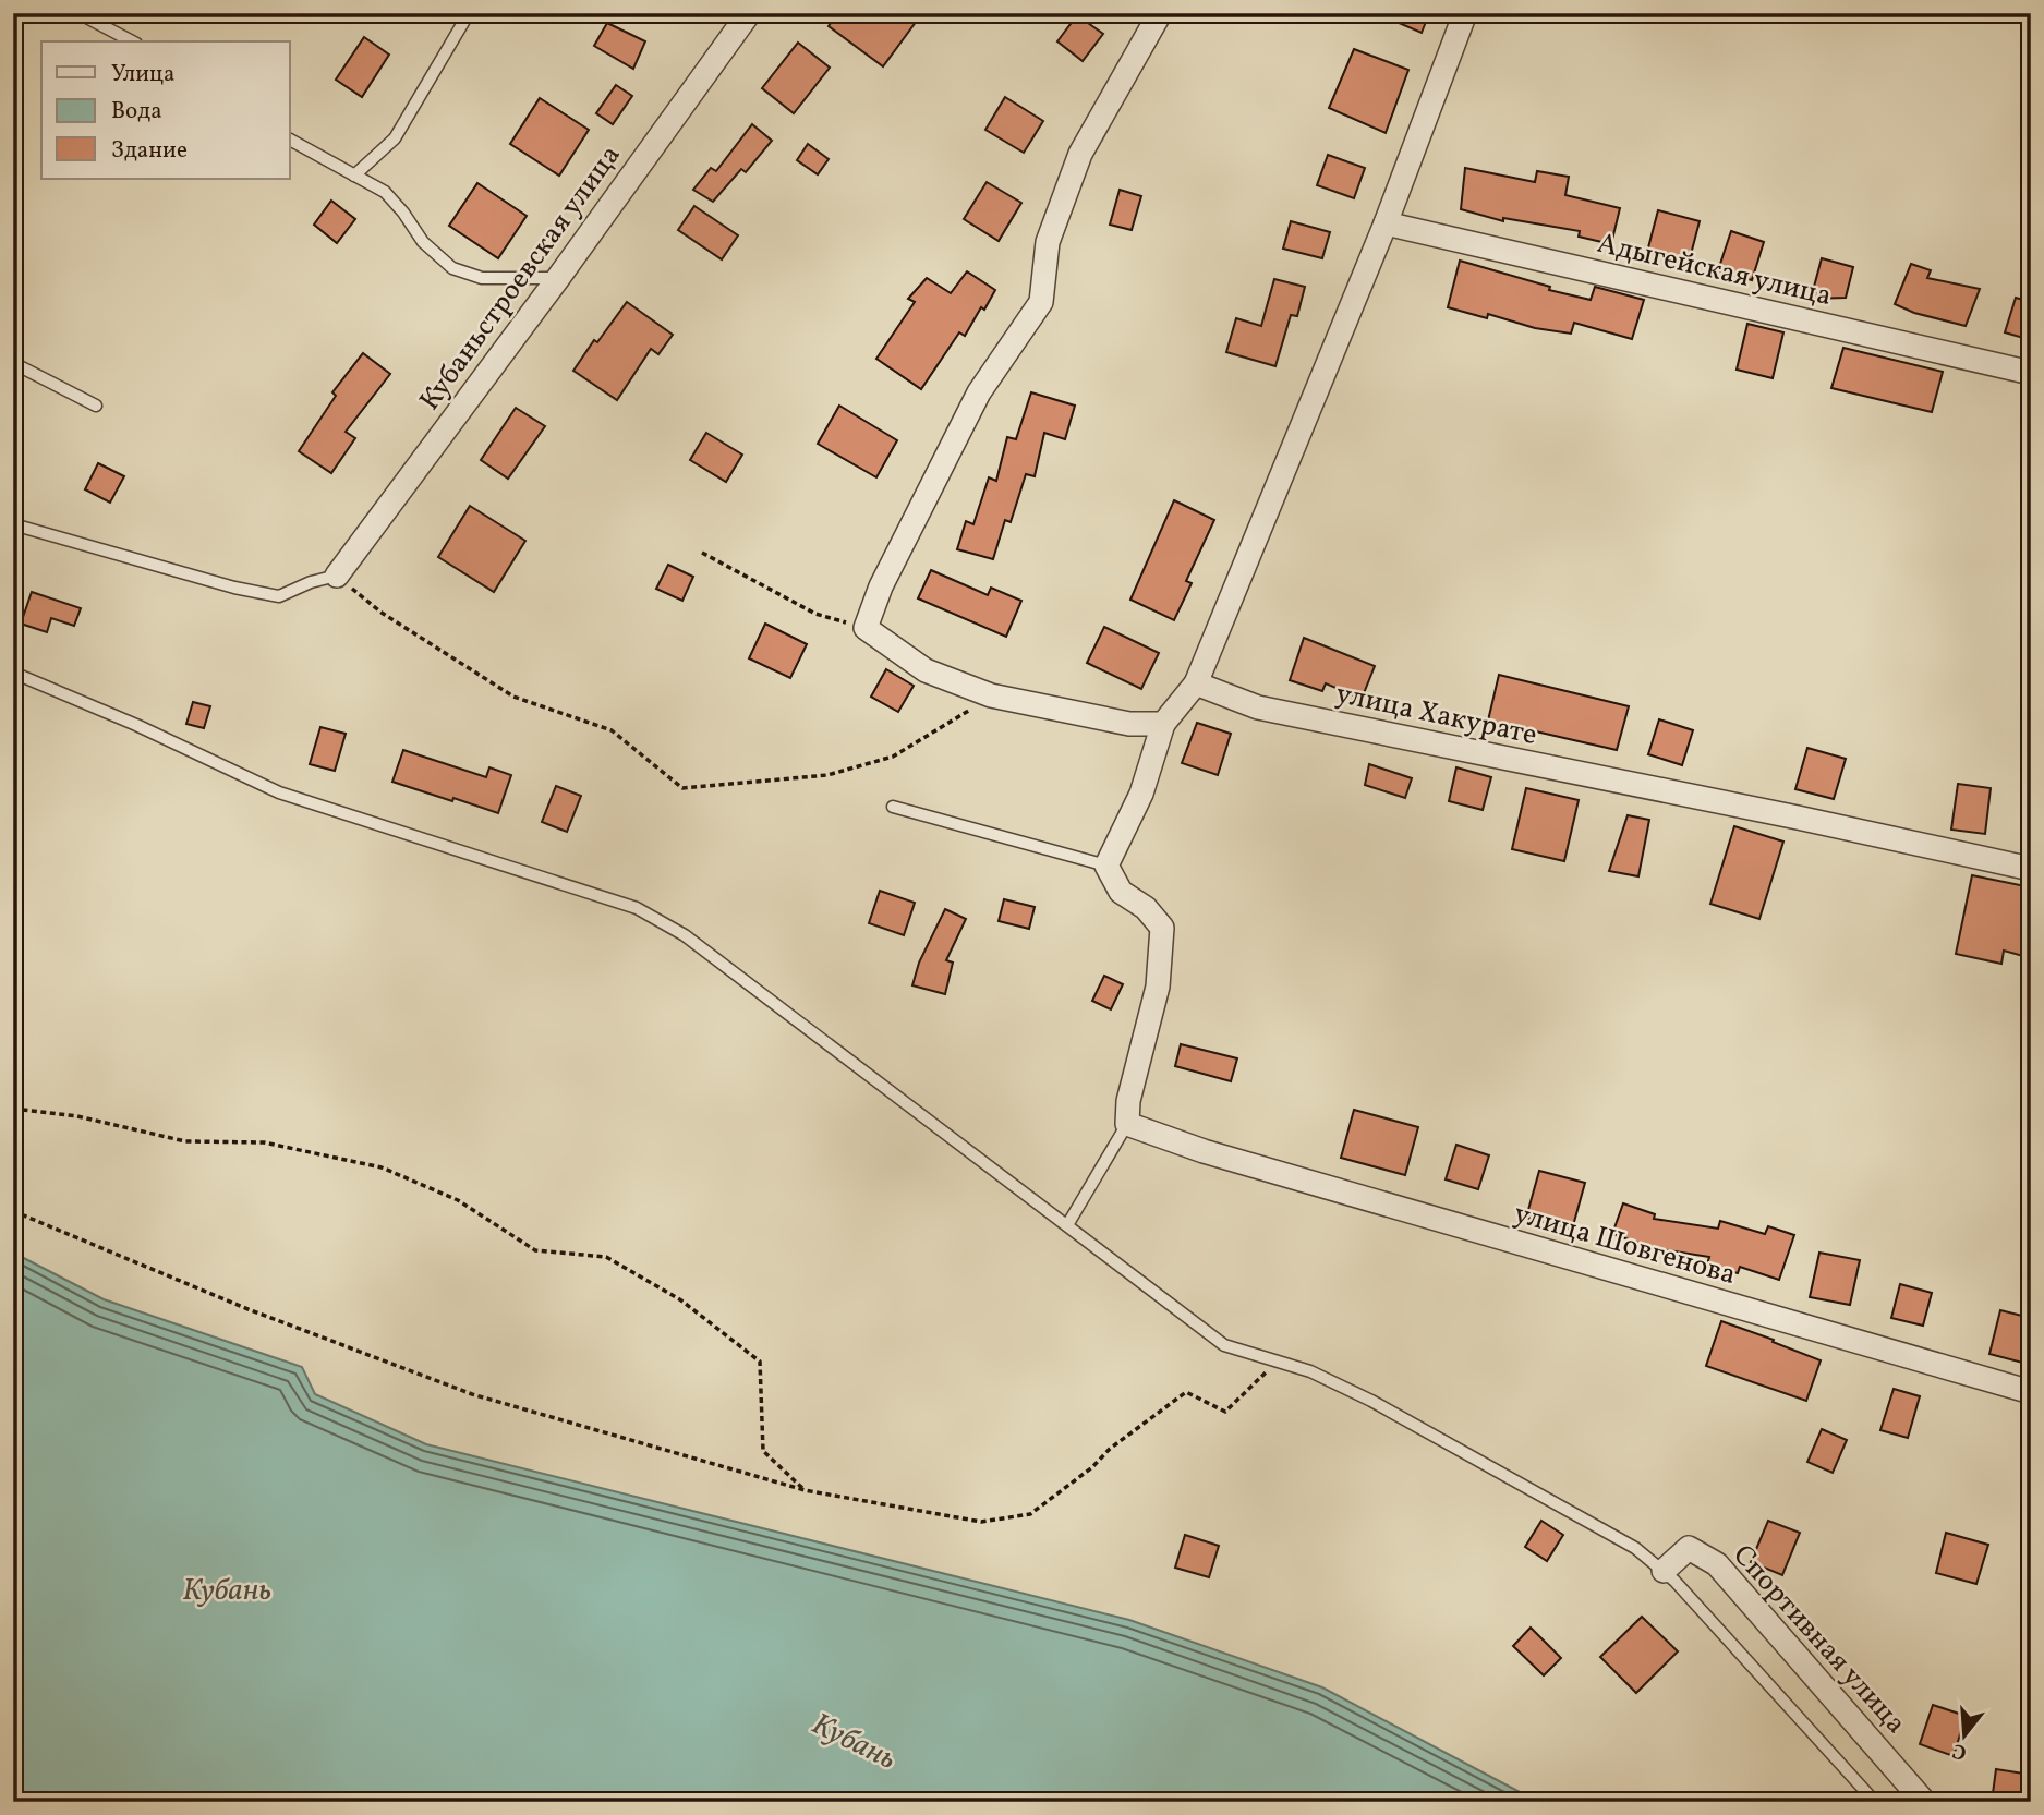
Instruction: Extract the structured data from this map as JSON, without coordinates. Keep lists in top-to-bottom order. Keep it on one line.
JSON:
{"streets":{"street":["Адыгейская улица","Кубаньстроевская улица","улица Хакурате","улица Шовгенова","Спортивная улица"]},"water":["Кубань"],"legend":["Улица","Вода","Здание"],"north":"bottom"}
